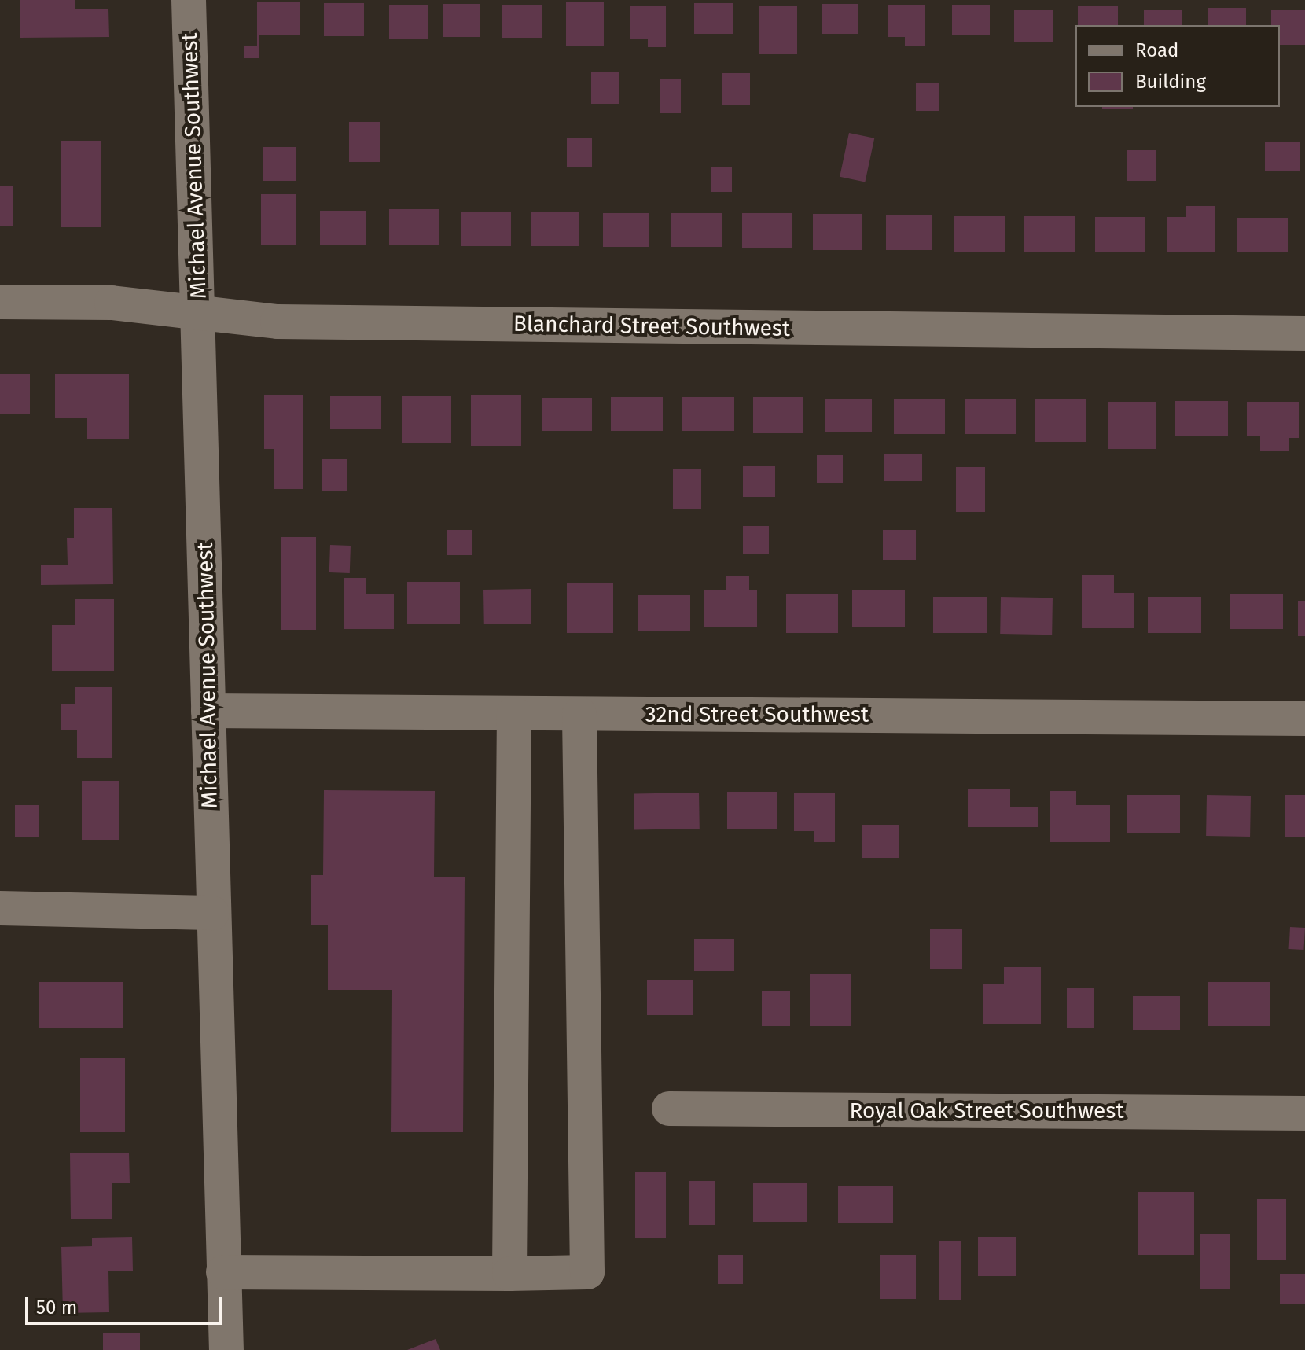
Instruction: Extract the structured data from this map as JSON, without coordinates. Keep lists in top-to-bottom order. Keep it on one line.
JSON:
{"streets":{"street":["Michael Avenue Southwest","Blanchard Street Southwest","32nd Street Southwest","Royal Oak Street Southwest"]},"crossings":[["Michael Avenue Southwest","Blanchard Street Southwest"],["Michael Avenue Southwest","32nd Street Southwest"]],"legend":["Road","Building"],"scale_bar":"50 m"}
